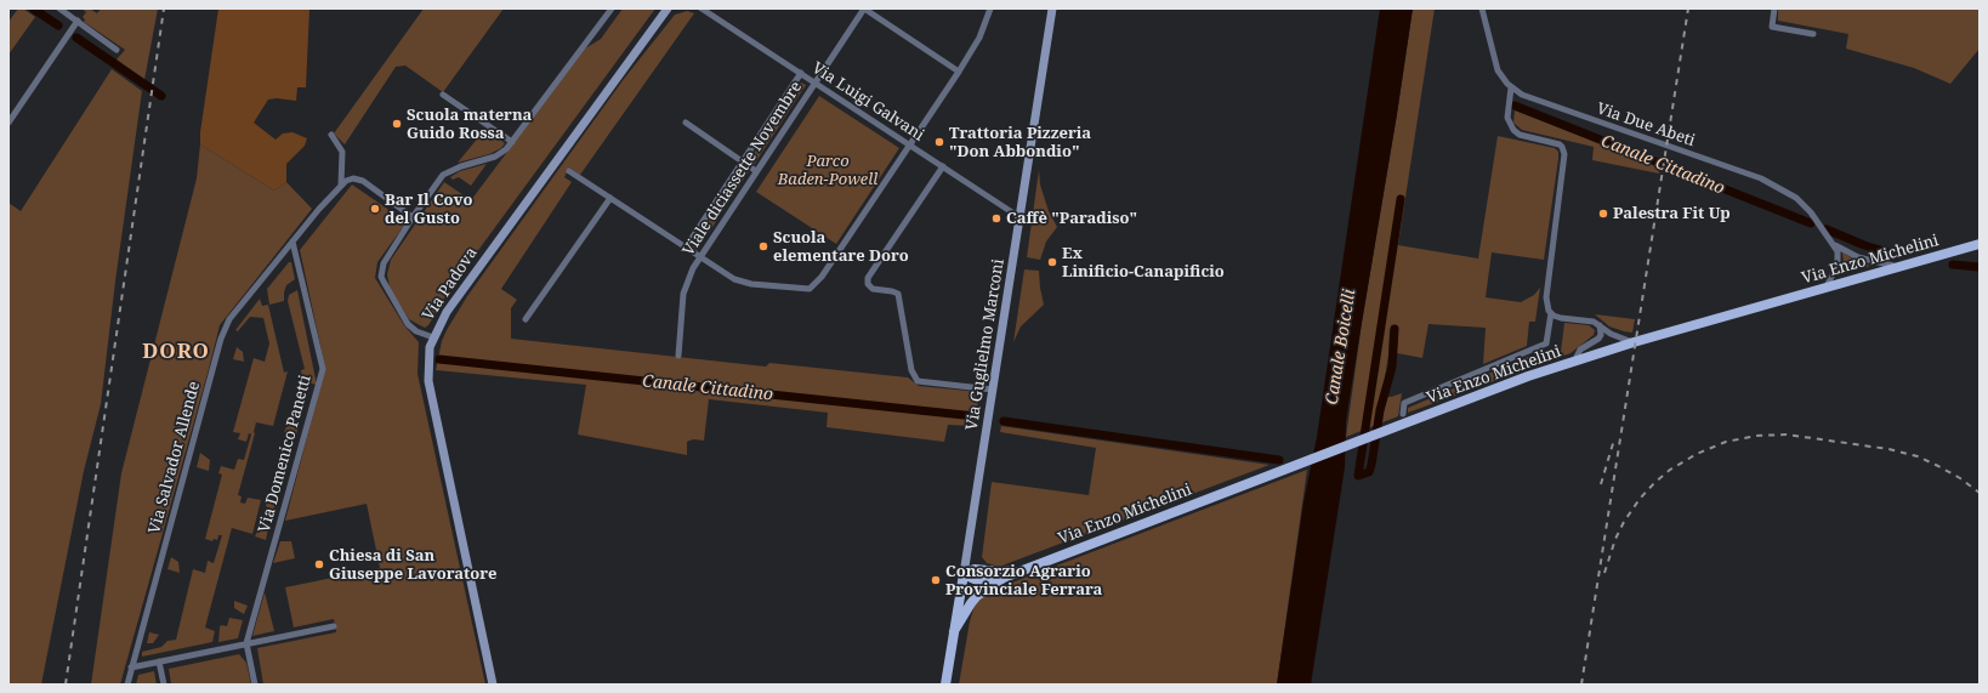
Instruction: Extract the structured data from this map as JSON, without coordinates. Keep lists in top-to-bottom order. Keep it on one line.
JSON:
{"streets":{"main road":["Via Enzo Michelini","Via Padova","Via Guglielmo Marconi"],"street":["Via Luigi Galvani","Via Due Abeti","Viale diciassette Novembre","Via Domenico Panetti","Via Salvador Allende"]},"crossings":[["Via Luigi Galvani","Viale diciassette Novembre"],["Via Luigi Galvani","Via Guglielmo Marconi"],["Via Due Abeti","Via Enzo Michelini"],["Via Enzo Michelini","Via Guglielmo Marconi"],["Via Domenico Panetti","Via Salvador Allende"]],"districts":["DORO"],"water":["Canale Cittadino","Canale Boicelli"],"parks":["Parco Baden-Powell"],"places":["Scuola materna Guido Rossa","Trattoria Pizzeria \"Don Abbondio\"","Bar Il Covo del Gusto","Palestra Fit Up","Caffè \"Paradiso\"","Scuola elementare Doro","Ex Linificio-Canapificio","Chiesa di San Giuseppe Lavoratore","Consorzio Agrario Provinciale Ferrara"]}
